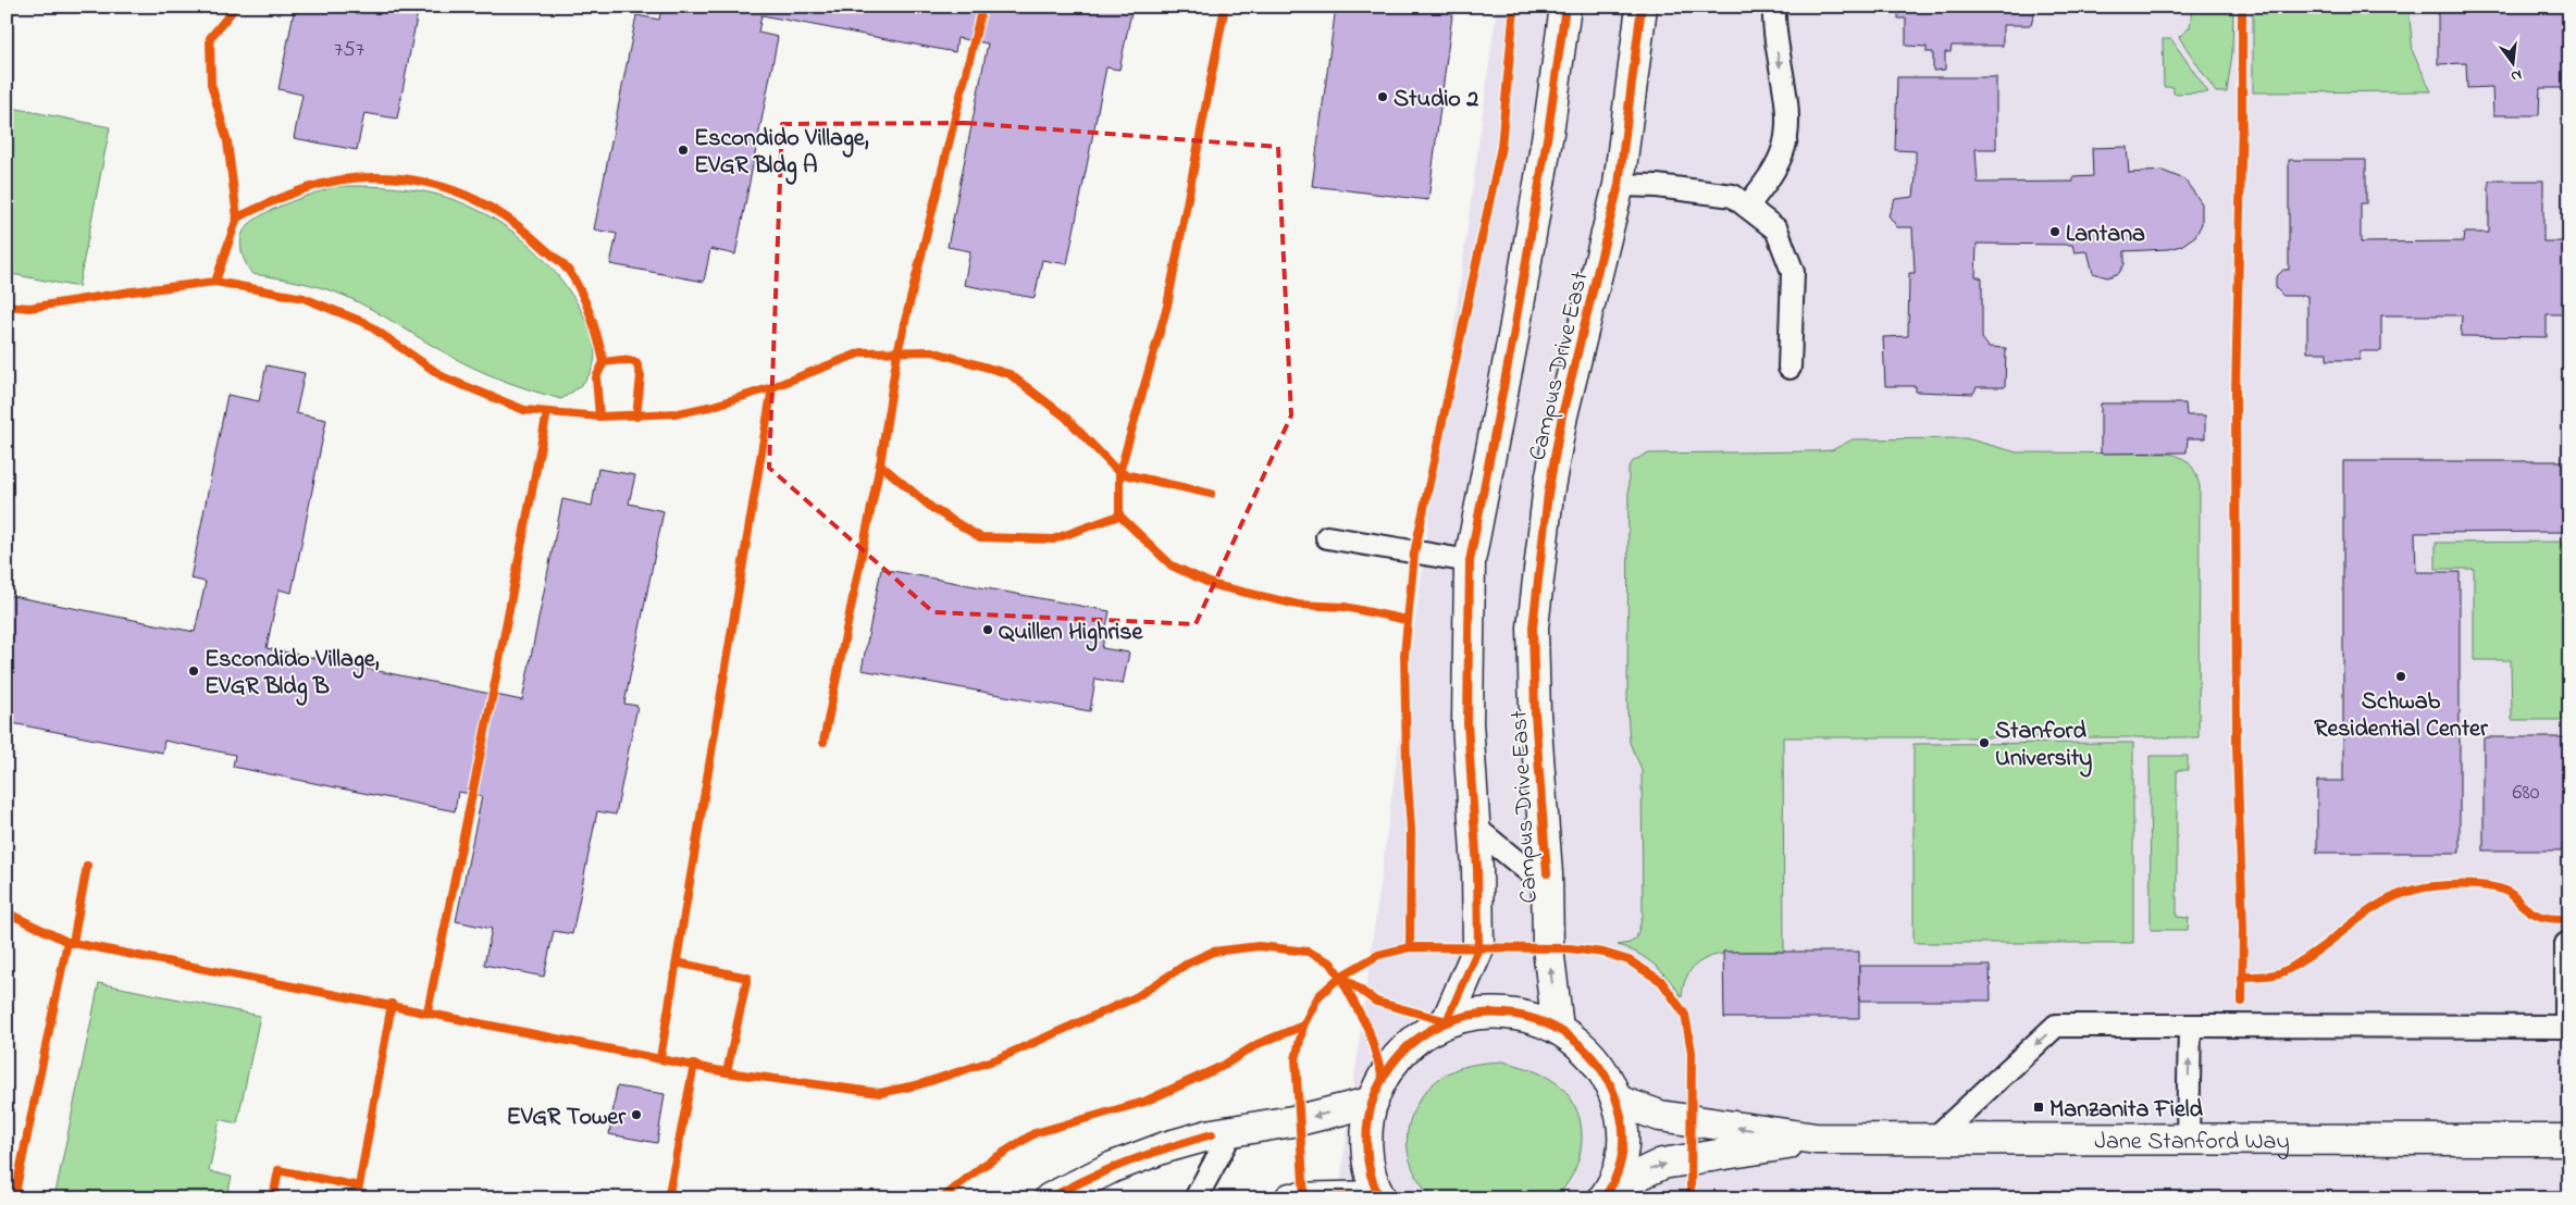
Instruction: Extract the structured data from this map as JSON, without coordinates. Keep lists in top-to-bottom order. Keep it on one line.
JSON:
{"streets":{"street":["Campus Drive East","Jane Stanford Way"]},"crossings":[["Campus Drive East","Jane Stanford Way"]],"places":{"other":["Studio 2","Escondido Village, EVGR Bldg A","Lantana","Quillen Highrise","Escondido Village, EVGR Bldg B","Schwab Residential Center","Stanford University","EVGR Tower"],"transit":["Manzanita Field"]},"house_numbers":["757","680"],"north":"bottom"}
